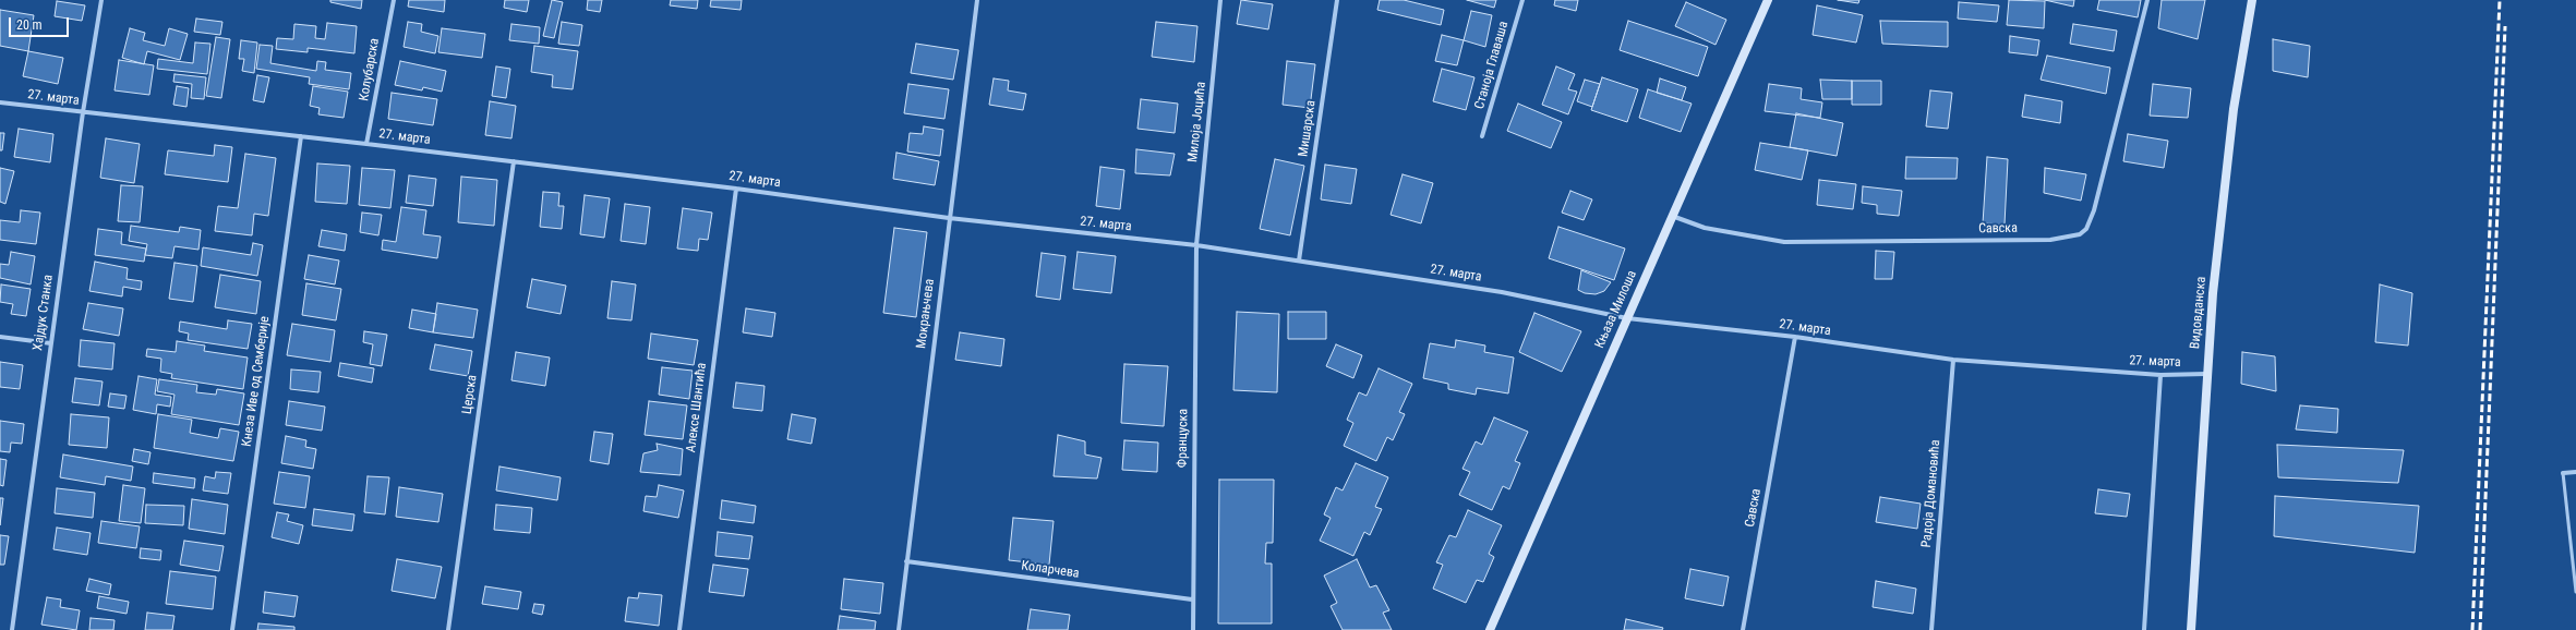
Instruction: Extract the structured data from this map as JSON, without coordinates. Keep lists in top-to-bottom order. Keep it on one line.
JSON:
{"streets":{"main road":["Књаза Милоша","Видовданска"],"street":["Станоја Главаша","Колубарска","27. марта","Милоја Јоцића","Мишарска","Савска","Хајдук Станка","Мокрањчева","Кнеза Иве од Семберије","Церска","Алексе Шантића","Француска","Радоја Домановића","Коларчева"]},"crossings":[["Колубарска","27. марта"],["27. марта","Милоја Јоцића"],["27. марта","Мишарска"],["27. марта","Савска"],["27. марта","Књаза Милоша"],["27. марта","Хајдук Станка"],["27. марта","Видовданска"],["27. марта","Мокрањчева"],["27. марта","Кнеза Иве од Семберије"],["27. марта","Церска"],["27. марта","Алексе Шантића"],["27. марта","Француска"],["27. марта","Радоја Домановића"],["Милоја Јоцића","Француска"],["Савска","Књаза Милоша"],["Мокрањчева","Коларчева"],["Француска","Коларчева"]],"scale_bar":"20 m"}
